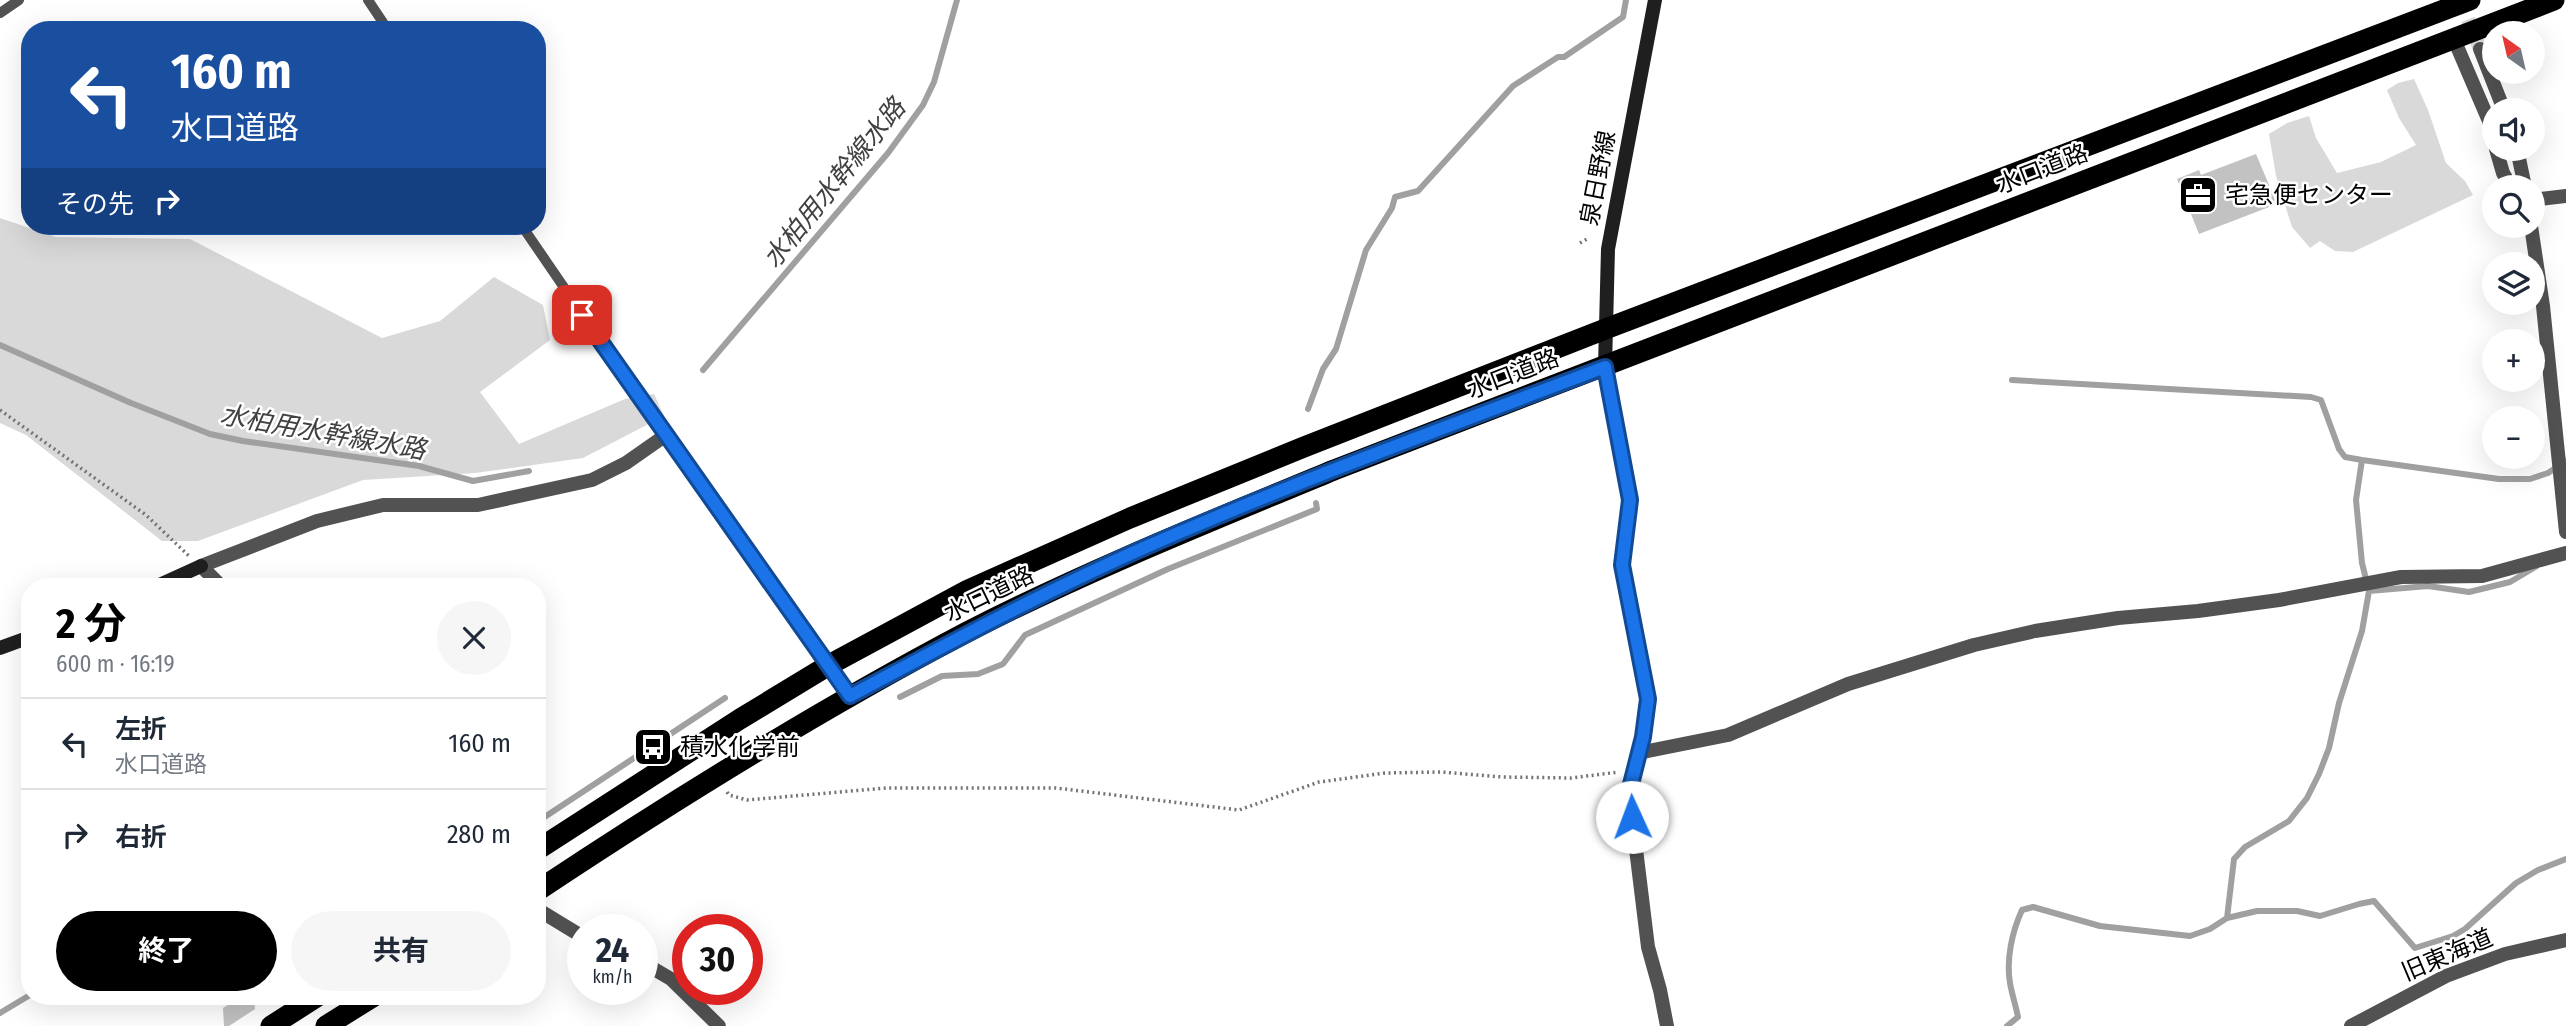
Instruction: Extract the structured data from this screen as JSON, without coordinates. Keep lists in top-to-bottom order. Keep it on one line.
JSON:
{"streets":{"highway":["水口道路"],"main road":["泉日野線"],"street":["旧東海道"]},"crossings":[["水口道路","泉日野線"]],"water":["水柏用水幹線水路"],"places":{"office":["宅急便センター"],"bus stop":["積水化学前"]},"north":"top left","page":{"map_buttons":["+","−"],"turn":["160 m","水口道路"],"then":"その先","heading":["2 分","600 m · 16:19"],"list":[{"name":"左折","note":"水口道路","value":"160 m"},{"name":"右折","value":"280 m"}],"buttons":["終了","共有"],"speed":"24 km/h","limit":"30"}}
